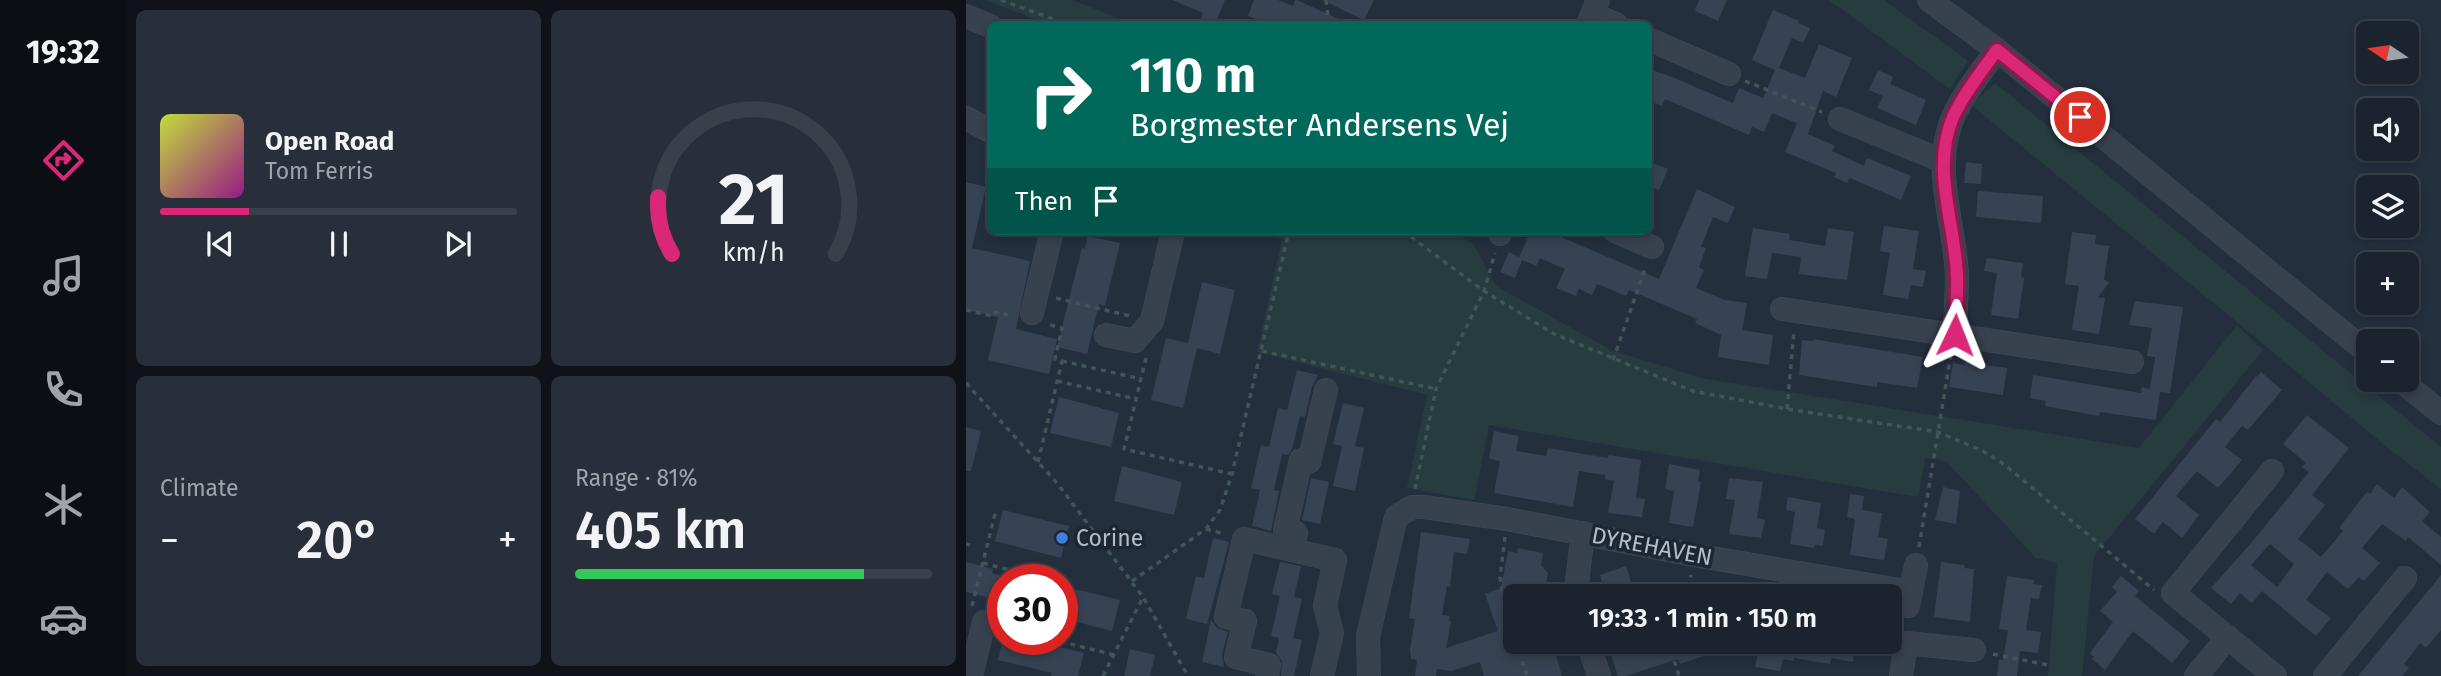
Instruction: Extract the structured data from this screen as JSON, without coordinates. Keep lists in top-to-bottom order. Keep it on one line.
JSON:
{"streets":{"street":["DYREHAVEN"]},"places":["Corine"],"north":"left","page":{"tabs":"19:32","map_buttons":["+","−"],"turn":["110 m","Borgmester Andersens Vej"],"song":["Open Road","Tom Ferris"],"then":"Then","tile":["Climate",["Range · 81%","405 km"]],"heat":["−","20°","+"],"limit":"30","trip":"19:33 · 1 min · 150 m","gauge":["21","km/h"]}}
